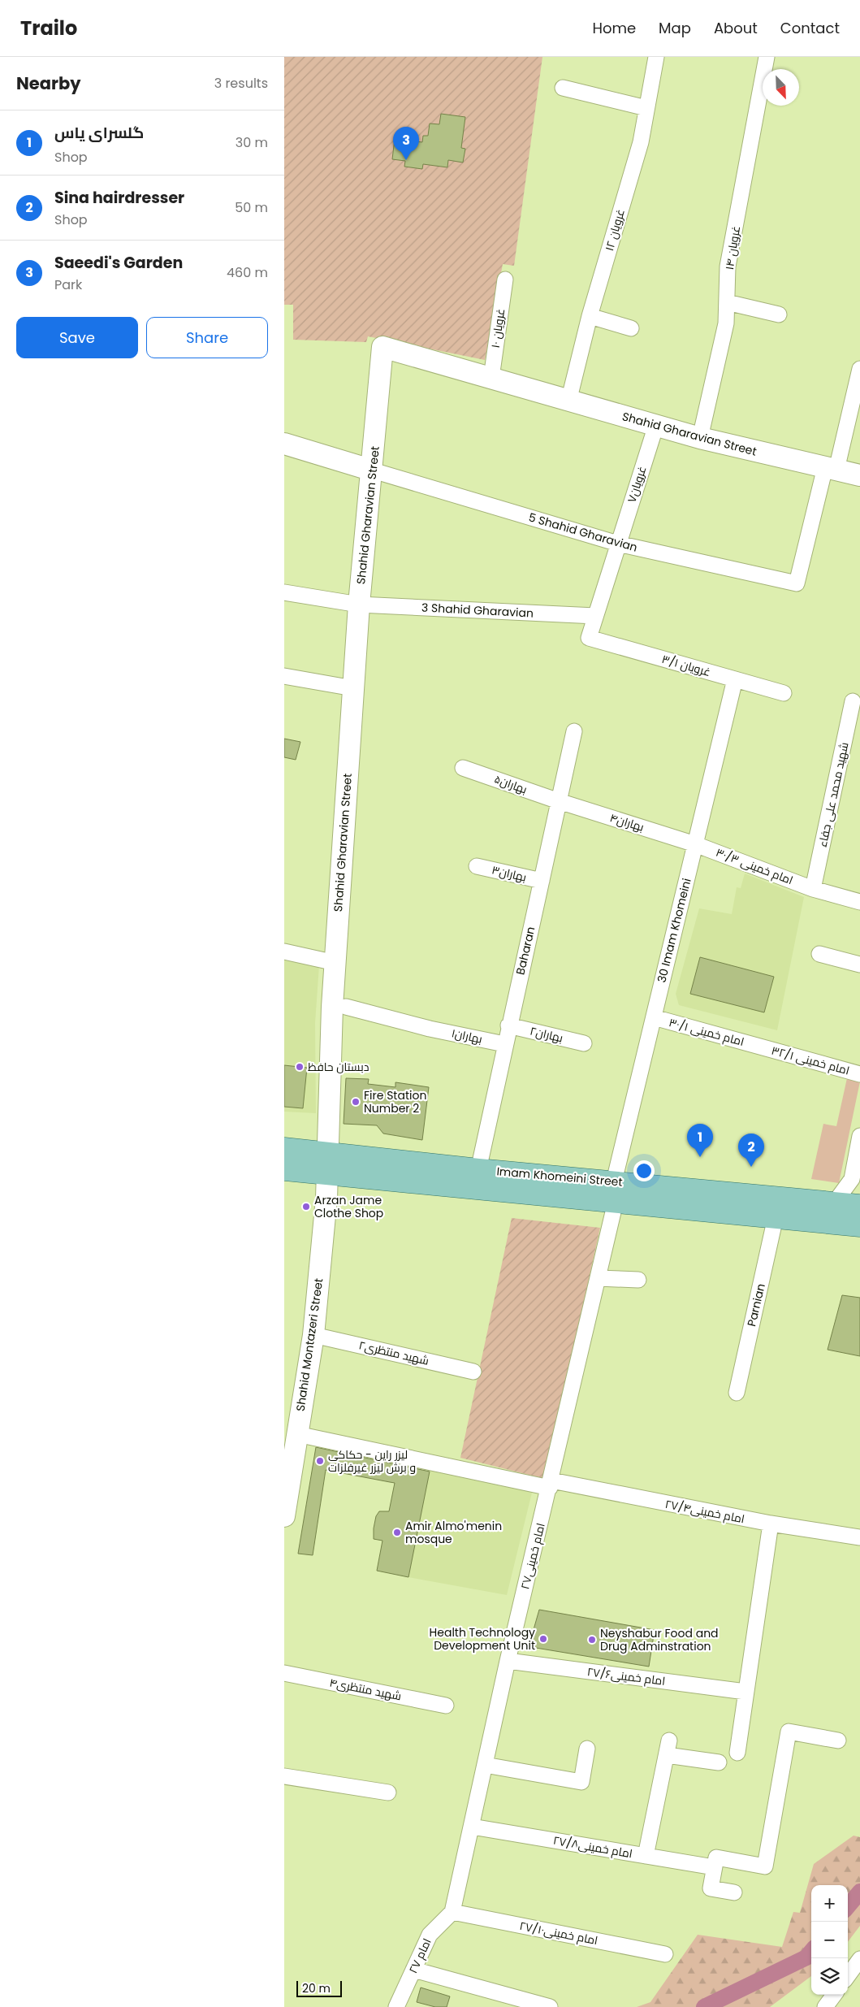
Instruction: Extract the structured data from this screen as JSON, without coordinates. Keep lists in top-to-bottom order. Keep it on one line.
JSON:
{"streets":{"main road":["Imam Khomeini Street"],"street":["غرویان ۱۲","غرویان ۱۴","غرویان ۱۰","Shahid Gharavian Street","غرویان۷","5 Shahid Gharavian","3 Shahid Gharavian","غرویان ۳/۱","بهاران۵","شهید محمد علی جفاء","بهاران۴","امام خمینی ۳۰/۳","بهاران۳","30 Imam Khomeini","Baharan","امام خمینی ۳۰/۱","بهاران۲","بهاران۱","امام خمینی ۳۲/۱","Parnian","Shahid Montazeri Street","شهید منتظری۲","امام خمینی۲۷/۴","امام خمینی۲۷","امام خمینی۲۷/۶","شهید منتظری۴","امام خمینی۲۷/۸","امام خمینی۲۷/۱۰","امام ۲۷"]},"crossings":[["غرویان ۱۲","Shahid Gharavian Street"],["غرویان ۱۴","Shahid Gharavian Street"],["غرویان ۱۰","Shahid Gharavian Street"],["Shahid Gharavian Street","غرویان۷"],["Shahid Gharavian Street","5 Shahid Gharavian"],["Shahid Gharavian Street","3 Shahid Gharavian"],["Shahid Gharavian Street","Imam Khomeini Street"],["Shahid Gharavian Street","Shahid Montazeri Street"],["غرویان۷","5 Shahid Gharavian"],["غرویان۷","3 Shahid Gharavian"],["غرویان۷","غرویان ۳/۱"],["غرویان ۳/۱","30 Imam Khomeini"],["بهاران۵","بهاران۴"],["بهاران۵","Baharan"],["شهید محمد علی جفاء","امام خمینی ۳۰/۳"],["بهاران۴","امام خمینی ۳۰/۳"],["بهاران۴","30 Imam Khomeini"],["بهاران۴","Baharan"],["امام خمینی ۳۰/۳","30 Imam Khomeini"],["بهاران۳","Baharan"],["30 Imam Khomeini","امام خمینی ۳۰/۱"],["30 Imam Khomeini","Imam Khomeini Street"],["30 Imam Khomeini","امام خمینی۲۷"],["Baharan","بهاران۲"],["Baharan","بهاران۱"],["Baharan","Imam Khomeini Street"],["امام خمینی ۳۰/۱","امام خمینی ۳۲/۱"],["Imam Khomeini Street","Parnian"],["Imam Khomeini Street","Shahid Montazeri Street"],["Imam Khomeini Street","امام خمینی۲۷"],["Shahid Montazeri Street","شهید منتظری۲"],["Shahid Montazeri Street","امام خمینی۲۷/۴"],["امام خمینی۲۷/۴","امام خمینی۲۷"],["امام خمینی۲۷","امام خمینی۲۷/۶"],["امام خمینی۲۷","امام خمینی۲۷/۸"],["امام خمینی۲۷","امام خمینی۲۷/۱۰"],["امام خمینی۲۷","امام ۲۷"],["امام خمینی۲۷/۱۰","امام ۲۷"]],"places":["دبستان حافظ","Fire Station Number 2","Arzan Jame Clothe Shop","لیزر راین - حکاکی و برش لیزر غیرفلزات","Amir Almo'menin mosque","Health Technology Development Unit","Neyshabur Food and Drug Adminstration"],"scale_bar":"20 m","north":"bottom right","page":{"header":"Trailo","nav":["Home","Map","About","Contact"],"heading":["Nearby","3 results"],"list":[{"mark":"1","name":"گلسرای یاس","note":"Shop","value":"30 m"},{"mark":"2","name":"Sina hairdresser","note":"Shop","value":"50 m"},{"mark":"3","name":"Saeedi's Garden","note":"Park","value":"460 m"}],"pins":["3","1","2"],"buttons":["Save","Share"],"map_buttons":["+","−"],"scale":"20 m"}}
